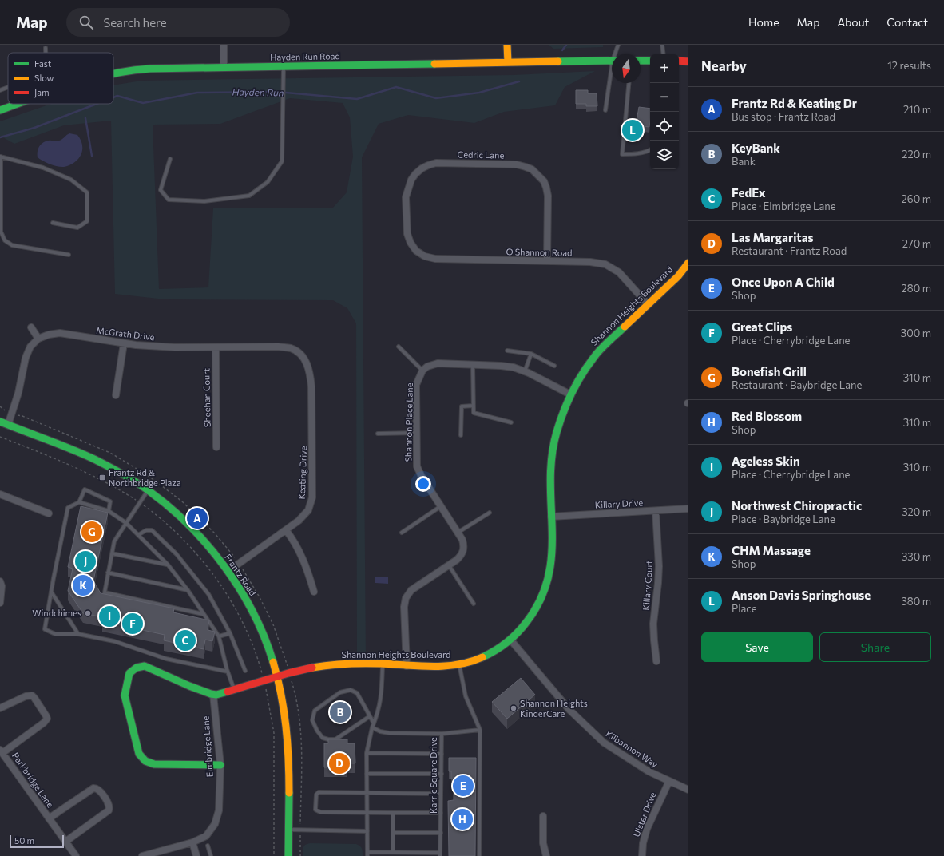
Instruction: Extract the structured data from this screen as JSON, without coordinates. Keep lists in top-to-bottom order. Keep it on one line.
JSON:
{"streets":{"main road":["Hayden Run Road","Shannon Heights Boulevard","Frantz Road"],"street":["Cedric Lane","O'Shannon Road","McGrath Drive","Sheehan Court","Shannon Place Lane","Keating Drive","Killary Drive","Killary Court","Elmbridge Lane","Kilbannon Way","Parkbridge Lane","Ulster Drive"],"lane":["Karric Square Drive"]},"crossings":[["Cedric Lane","O'Shannon Road"],["O'Shannon Road","Shannon Heights Boulevard"],["Shannon Heights Boulevard","Shannon Place Lane"],["Shannon Heights Boulevard","Killary Drive"],["Shannon Heights Boulevard","Frantz Road"],["Shannon Heights Boulevard","Kilbannon Way"],["McGrath Drive","Sheehan Court"],["McGrath Drive","Keating Drive"],["Keating Drive","Frantz Road"],["Killary Drive","Killary Court"],["Kilbannon Way","Ulster Drive"]],"water":["Hayden Run"],"places":{"transit":["Frantz Rd & Northbridge Plaza"],"other":["Windchimes","Shannon Heights KinderCare"]},"legend":["Fast","Slow","Jam"],"scale_bar":"50 m","north":"bottom","page":{"header":"Map","search":"Search here","nav":["Home","Map","About","Contact"],"heading":["Nearby","12 results"],"map_buttons":["+","−"],"list":[{"mark":"A","name":"Frantz Rd & Keating Dr","note":"Bus stop · Frantz Road","value":"210 m"},{"mark":"B","name":"KeyBank","note":"Bank","value":"220 m"},{"mark":"C","name":"FedEx","note":"Place · Elmbridge Lane","value":"260 m"},{"mark":"D","name":"Las Margaritas","note":"Restaurant · Frantz Road","value":"270 m"},{"mark":"E","name":"Once Upon A Child","note":"Shop","value":"280 m"},{"mark":"F","name":"Great Clips","note":"Place · Cherrybridge Lane","value":"300 m"},{"mark":"G","name":"Bonefish Grill","note":"Restaurant · Baybridge Lane","value":"310 m"},{"mark":"H","name":"Red Blossom","note":"Shop","value":"310 m"},{"mark":"I","name":"Ageless Skin","note":"Place · Cherrybridge Lane","value":"310 m"},{"mark":"J","name":"Northwest Chiropractic","note":"Place · Baybridge Lane","value":"320 m"},{"mark":"K","name":"CHM Massage","note":"Shop","value":"330 m"},{"mark":"L","name":"Anson Davis Springhouse","note":"Place","value":"380 m"}],"pins":["L","A","G","J","K","I","F","C","B","D","E","H"],"buttons":["Save","Share"],"scale":"50 m"}}
